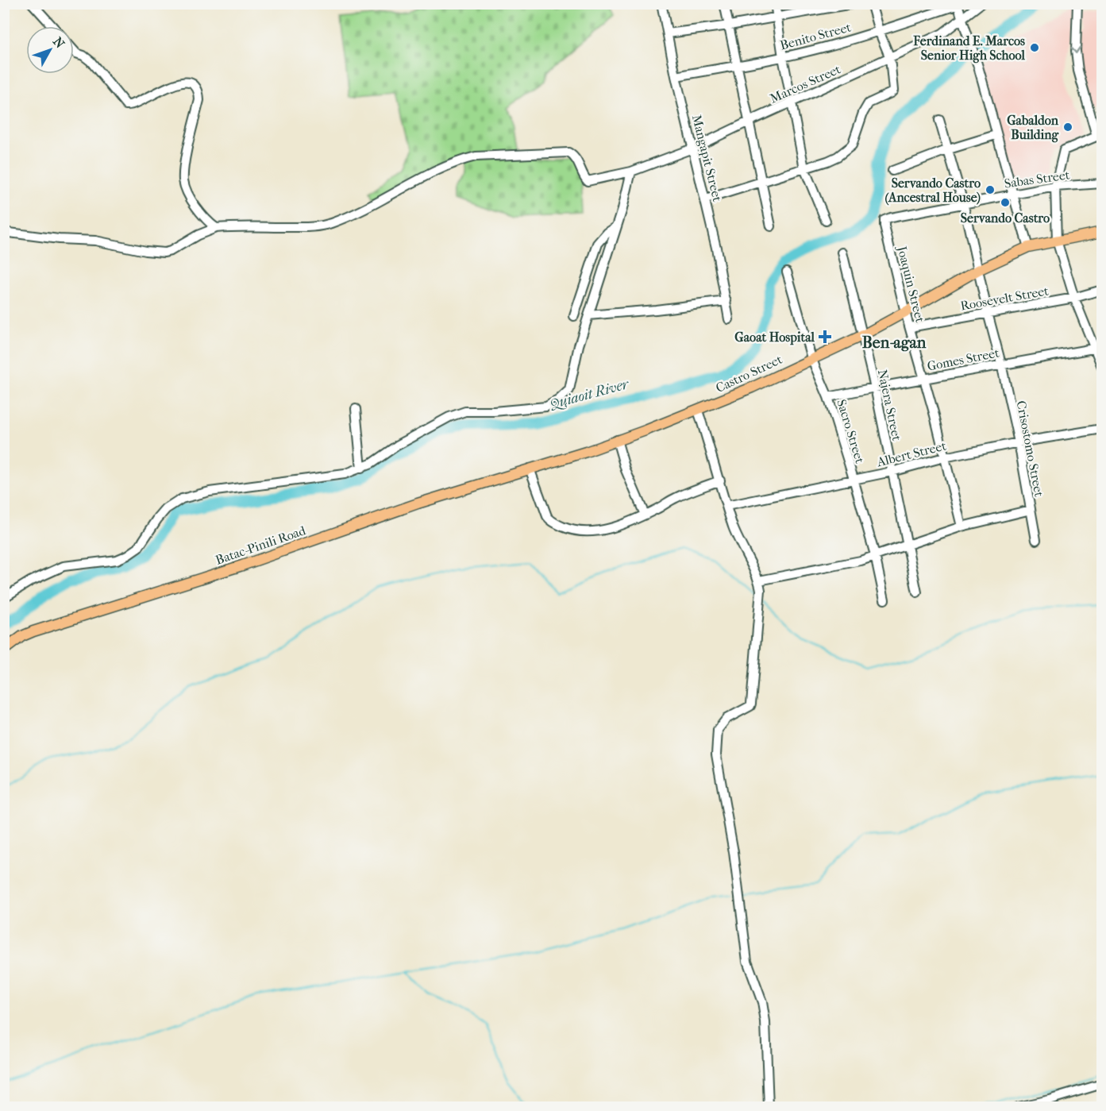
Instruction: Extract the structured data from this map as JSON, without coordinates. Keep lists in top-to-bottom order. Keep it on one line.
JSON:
{"streets":{"main road":["Castro Street","Batac-Pinili Road"],"street":["Benito Street","Marcos Street","Mangapit Street","Sabas Street","Joaquin Street","Roosevelt Street","Gomes Street","Najera Street","Sacro Street","Crisostomo Street","Albert Street"]},"crossings":[["Benito Street","Mangapit Street"],["Marcos Street","Mangapit Street"],["Sabas Street","Joaquin Street"],["Sabas Street","Crisostomo Street"],["Joaquin Street","Roosevelt Street"],["Joaquin Street","Gomes Street"],["Joaquin Street","Castro Street"],["Joaquin Street","Crisostomo Street"],["Joaquin Street","Albert Street"],["Roosevelt Street","Crisostomo Street"],["Gomes Street","Najera Street"],["Gomes Street","Sacro Street"],["Gomes Street","Crisostomo Street"],["Castro Street","Najera Street"],["Castro Street","Sacro Street"],["Castro Street","Crisostomo Street"],["Castro Street","Batac-Pinili Road"],["Najera Street","Crisostomo Street"],["Najera Street","Albert Street"],["Sacro Street","Crisostomo Street"],["Sacro Street","Albert Street"],["Crisostomo Street","Albert Street"]],"districts":["Ben-agan"],"water":["Quiaoit River"],"places":{"other":["Ferdinand E. Marcos Senior High School","Gabaldon Building","Servando Castro (Ancestral House)","Servando Castro"],"health":["Gaoat Hospital"]},"north":"top right"}
